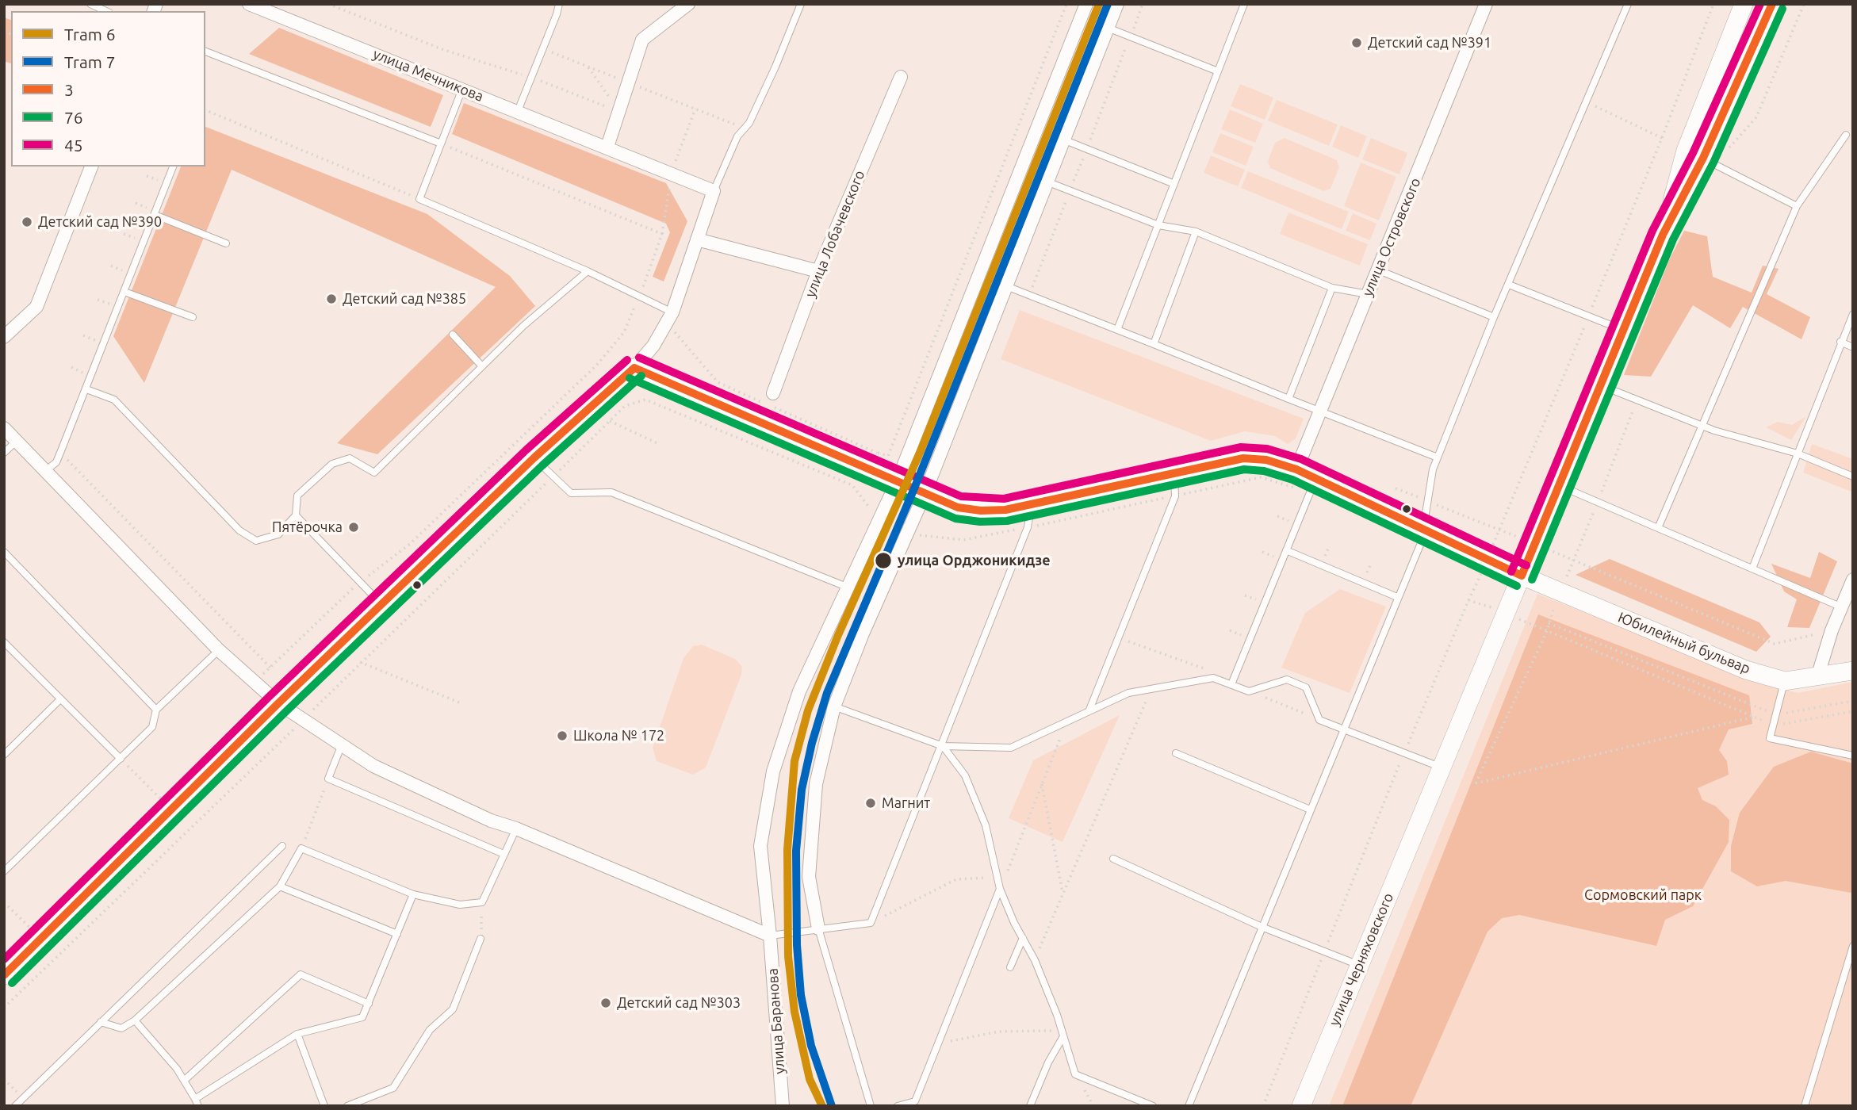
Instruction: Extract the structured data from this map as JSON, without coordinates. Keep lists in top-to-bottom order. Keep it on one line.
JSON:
{"streets":{"street":["улица Мечникова","улица Лобачевского","улица Островского","Юбилейный бульвар","улица Черняховского","улица Баранова"]},"crossings":[["Юбилейный бульвар","улица Черняховского"]],"parks":["Сормовский парк"],"places":["Детский сад №391","Детский сад №390","Детский сад №385","Пятёрочка","улица Орджоникидзе","Школа № 172","Магнит","Детский сад №303"],"lines":["tram line 6","tram line 7","transit line 3","transit line 45","transit line 76"],"legend":["Tram 6","Tram 7","3","76","45"]}
